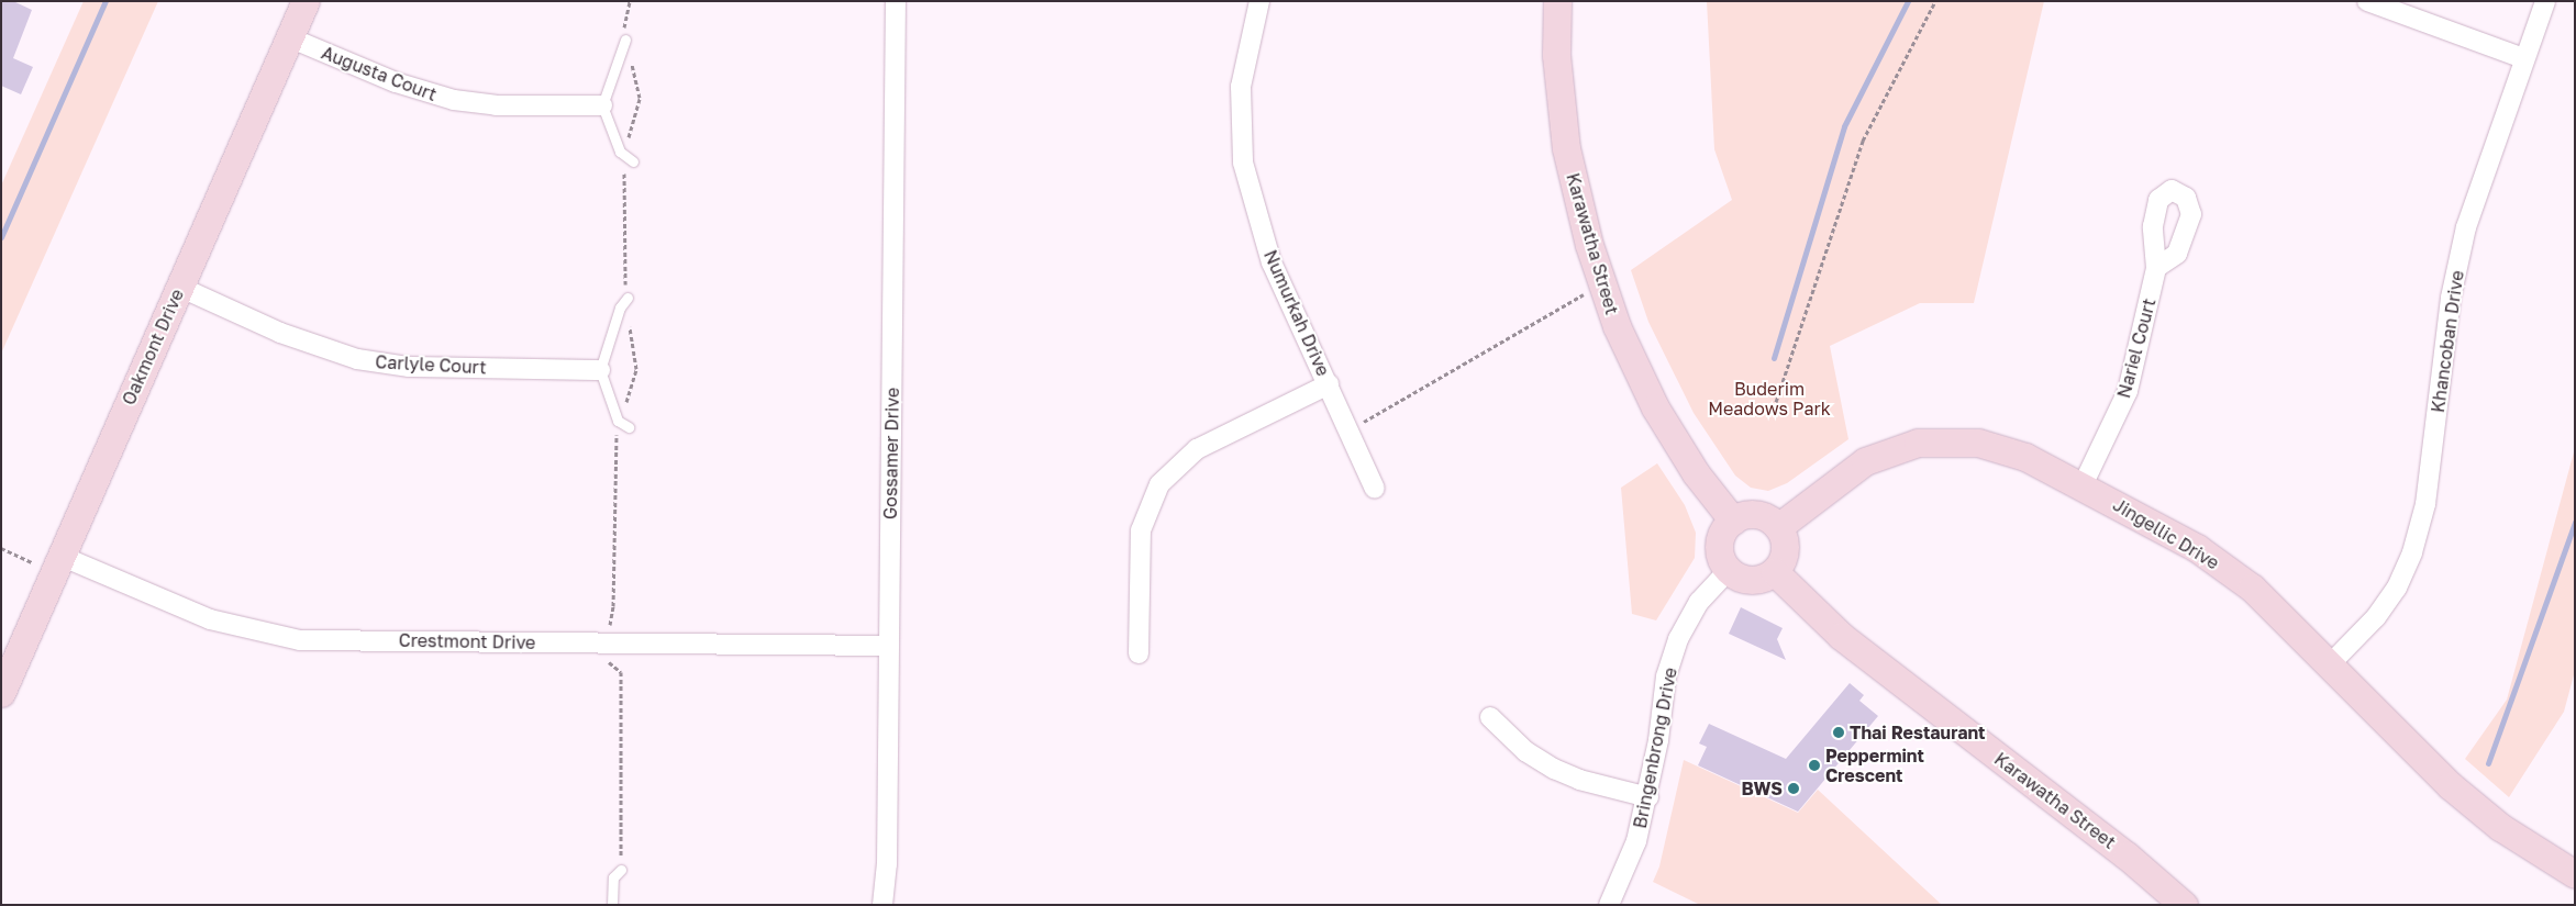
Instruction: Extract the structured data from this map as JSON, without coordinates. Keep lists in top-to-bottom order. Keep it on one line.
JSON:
{"streets":{"street":["Augusta Court","Karawatha Street","Numurkah Drive","Khancoban Drive","Oakmont Drive","Nariel Court","Carlyle Court","Gossamer Drive","Jingellic Drive","Crestmont Drive","Bringenbrong Drive"]},"crossings":[["Augusta Court","Oakmont Drive"],["Karawatha Street","Jingellic Drive"],["Karawatha Street","Bringenbrong Drive"],["Khancoban Drive","Jingellic Drive"],["Oakmont Drive","Carlyle Court"],["Oakmont Drive","Crestmont Drive"],["Nariel Court","Jingellic Drive"],["Gossamer Drive","Crestmont Drive"],["Jingellic Drive","Bringenbrong Drive"]],"parks":["Buderim Meadows Park"],"places":["Thai Restaurant","Peppermint Crescent","BWS"]}
